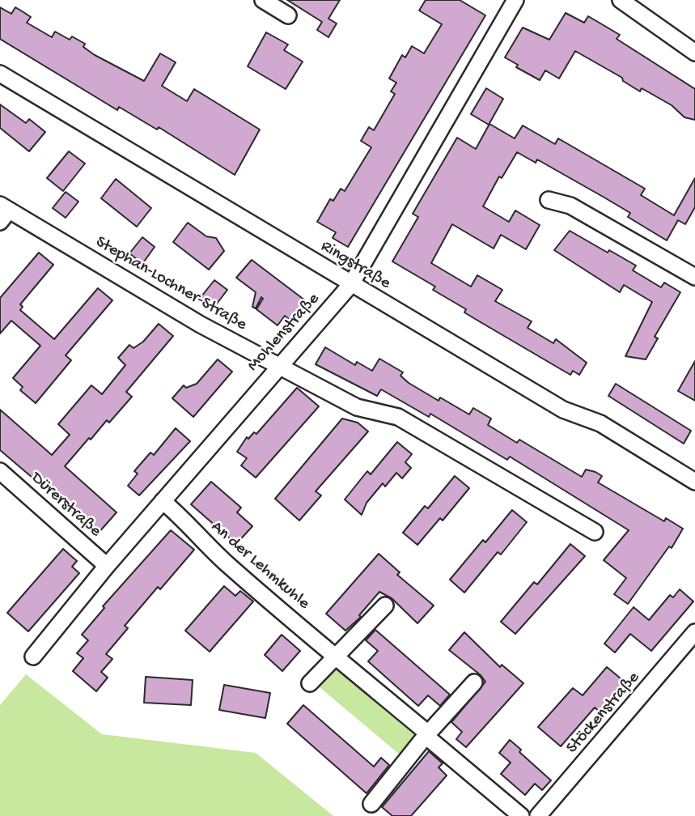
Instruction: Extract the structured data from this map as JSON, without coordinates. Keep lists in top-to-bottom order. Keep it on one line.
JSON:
{"streets":{"street":["Ringstraße","Stephan-Lochner-Straße","Mohlenstraße","Dürerstraße","An der Lehmkuhle","Stöckenstraße"]},"crossings":[["Ringstraße","Mohlenstraße"],["Stephan-Lochner-Straße","Mohlenstraße"],["Mohlenstraße","Dürerstraße"],["Mohlenstraße","An der Lehmkuhle"]]}
